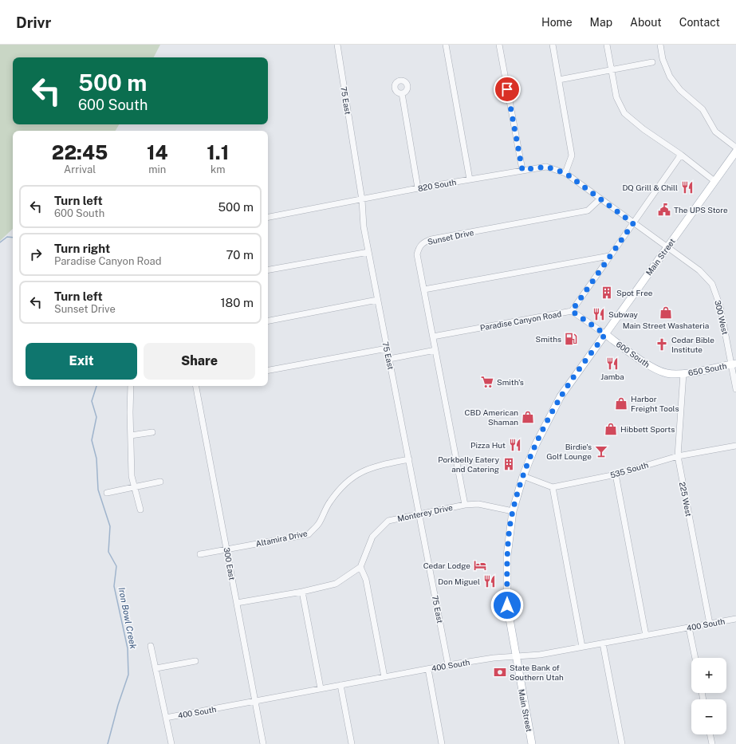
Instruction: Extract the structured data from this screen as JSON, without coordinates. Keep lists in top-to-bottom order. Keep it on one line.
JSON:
{"streets":{"main road":["Main Street","600 South","650 South"],"street":["75 East","820 South","Sunset Drive","300 West","Paradise Canyon Road","535 South","225 West","Monterey Drive","Altamira Drive","300 East","400 South"]},"crossings":[["75 East","820 South"],["75 East","Monterey Drive"],["75 East","Altamira Drive"],["75 East","400 South"],["820 South","Sunset Drive"],["Sunset Drive","Paradise Canyon Road"],["Sunset Drive","Monterey Drive"],["Main Street","300 West"],["Main Street","600 South"],["Main Street","Monterey Drive"],["Main Street","400 South"],["300 West","650 South"],["Paradise Canyon Road","600 South"],["600 South","650 South"],["600 South","225 West"],["650 South","225 West"],["535 South","225 West"],["225 West","400 South"],["Altamira Drive","300 East"],["300 East","400 South"]],"water":["Iron Bowl Creek"],"places":{"restaurant":["DQ Grill & Chill","Subway","Jamba","Pizza Hut","Don Miguel"],"public building":["The UPS Store"],"building":["Spot Free","Porkbelly Eatery and Catering"],"shop":["Main Street Washateria","Harbor Freight Tools","CBD American Shaman","Hibbett Sports"],"fuel station":["Smiths"],"church":["Cedar Bible Institute"],"supermarket":["Smith's"],"bar":["Birdie's Golf Lounge"],"hotel":["Cedar Lodge"],"bank":["State Bank of Southern Utah"]},"page":{"header":"Drivr","nav":["Home","Map","About","Contact"],"turn":["500 m","600 South"],"eta":["22:45","Arrival","14","min","1.1","km"],"list":[{"name":"Turn left","note":"600 South","value":"500 m"},{"name":"Turn right","note":"Paradise Canyon Road","value":"70 m"},{"name":"Turn left","note":"Sunset Drive","value":"180 m"}],"buttons":["Exit","Share"],"map_buttons":["+","−"]}}
